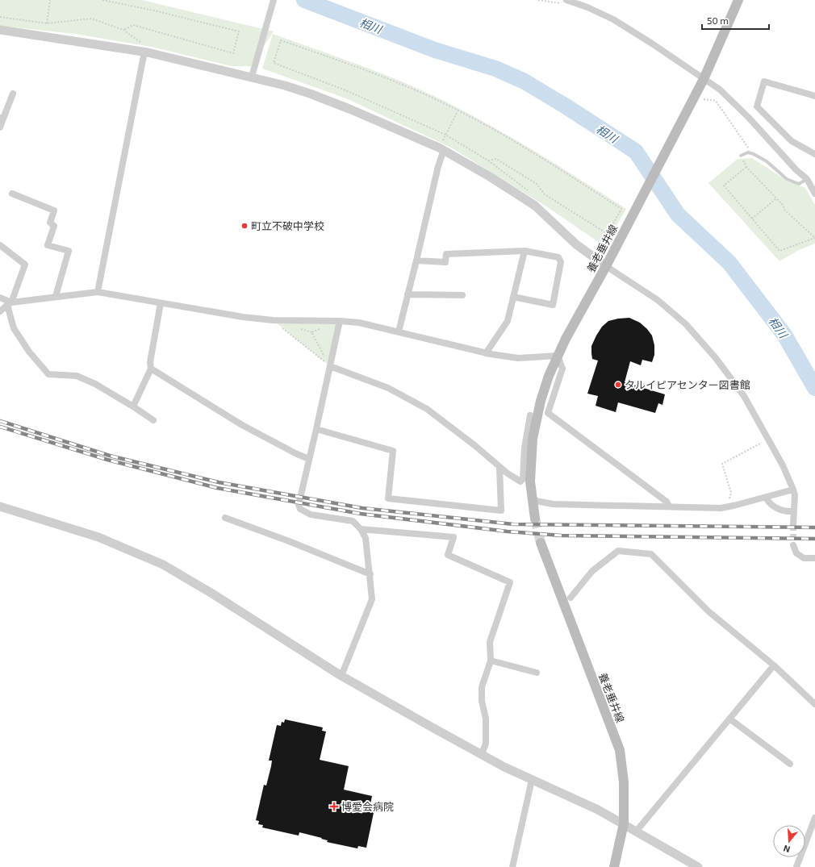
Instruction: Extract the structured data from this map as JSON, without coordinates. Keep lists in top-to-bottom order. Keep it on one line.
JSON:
{"streets":{"main road":["養老垂井線"]},"water":["相川"],"places":{"other":["町立不破中学校","タルイピアセンター図書館"],"health":["博愛会病院"]},"scale_bar":"50 m","north":"bottom"}
